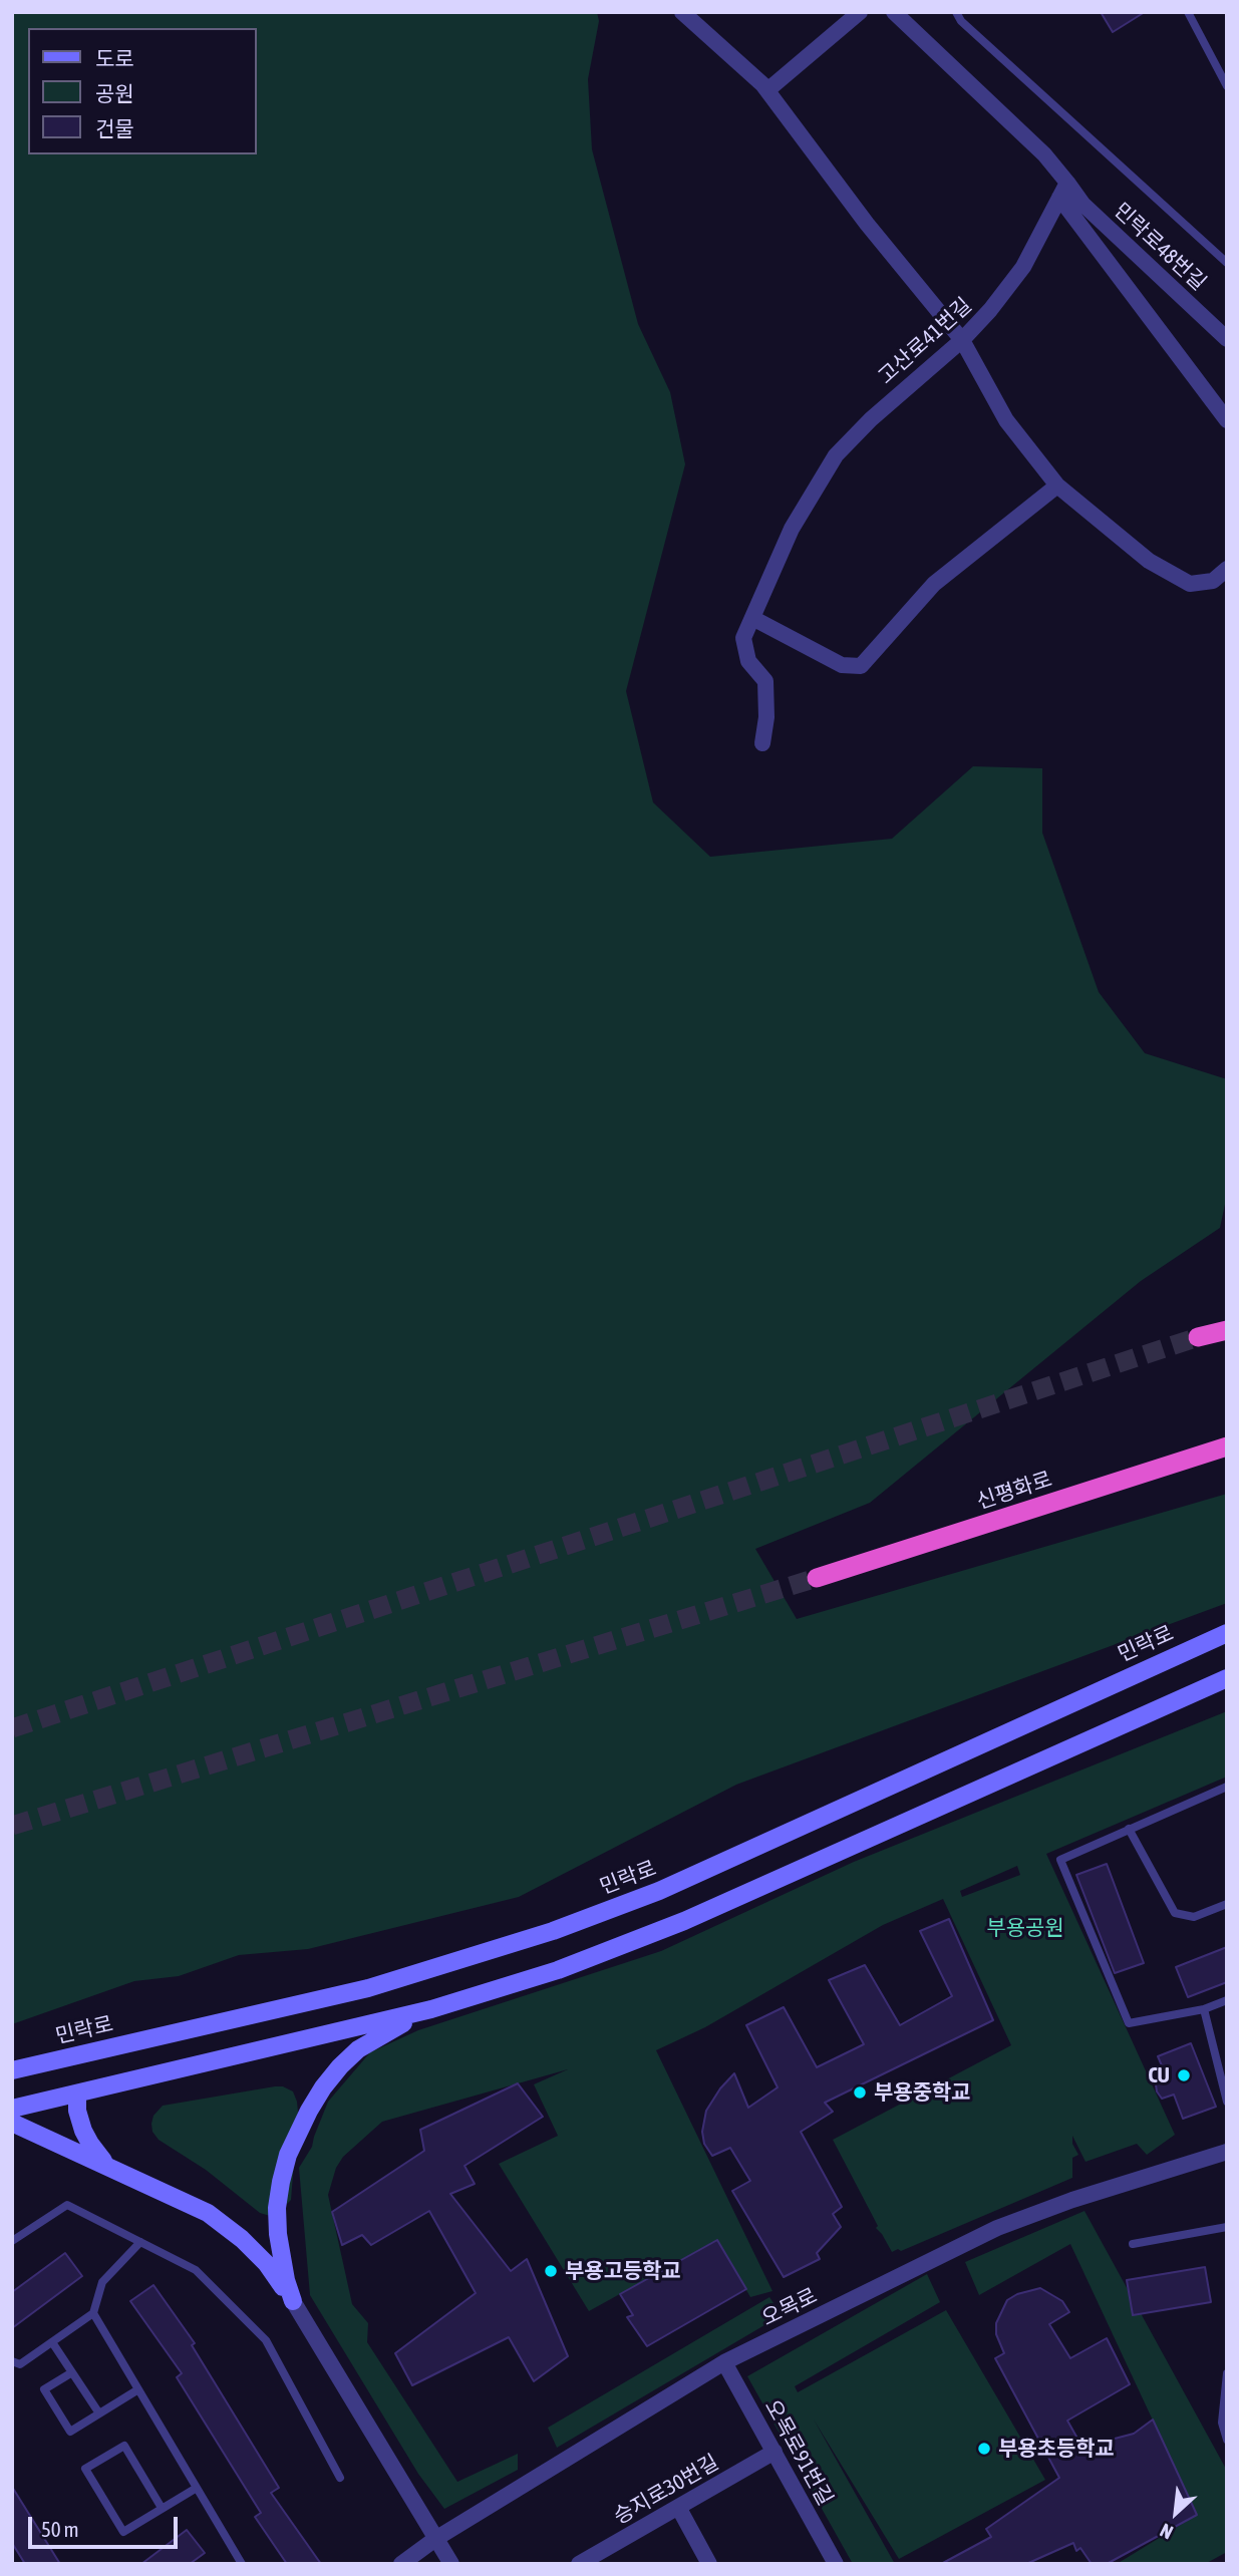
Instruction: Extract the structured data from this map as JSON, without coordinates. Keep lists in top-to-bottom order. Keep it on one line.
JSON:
{"streets":{"highway":["신평화로"],"main road":["민락로"],"street":["민락로48번길","고산로41번길","오목로","오목로91번길","승지로30번길"]},"crossings":[["민락로48번길","고산로41번길"],["오목로","오목로91번길"],["오목로91번길","승지로30번길"]],"parks":["부용공원"],"places":["CU","부용중학교","부용고등학교","부용초등학교"],"legend":["도로","공원","건물"],"scale_bar":"50 m","north":"bottom left"}
